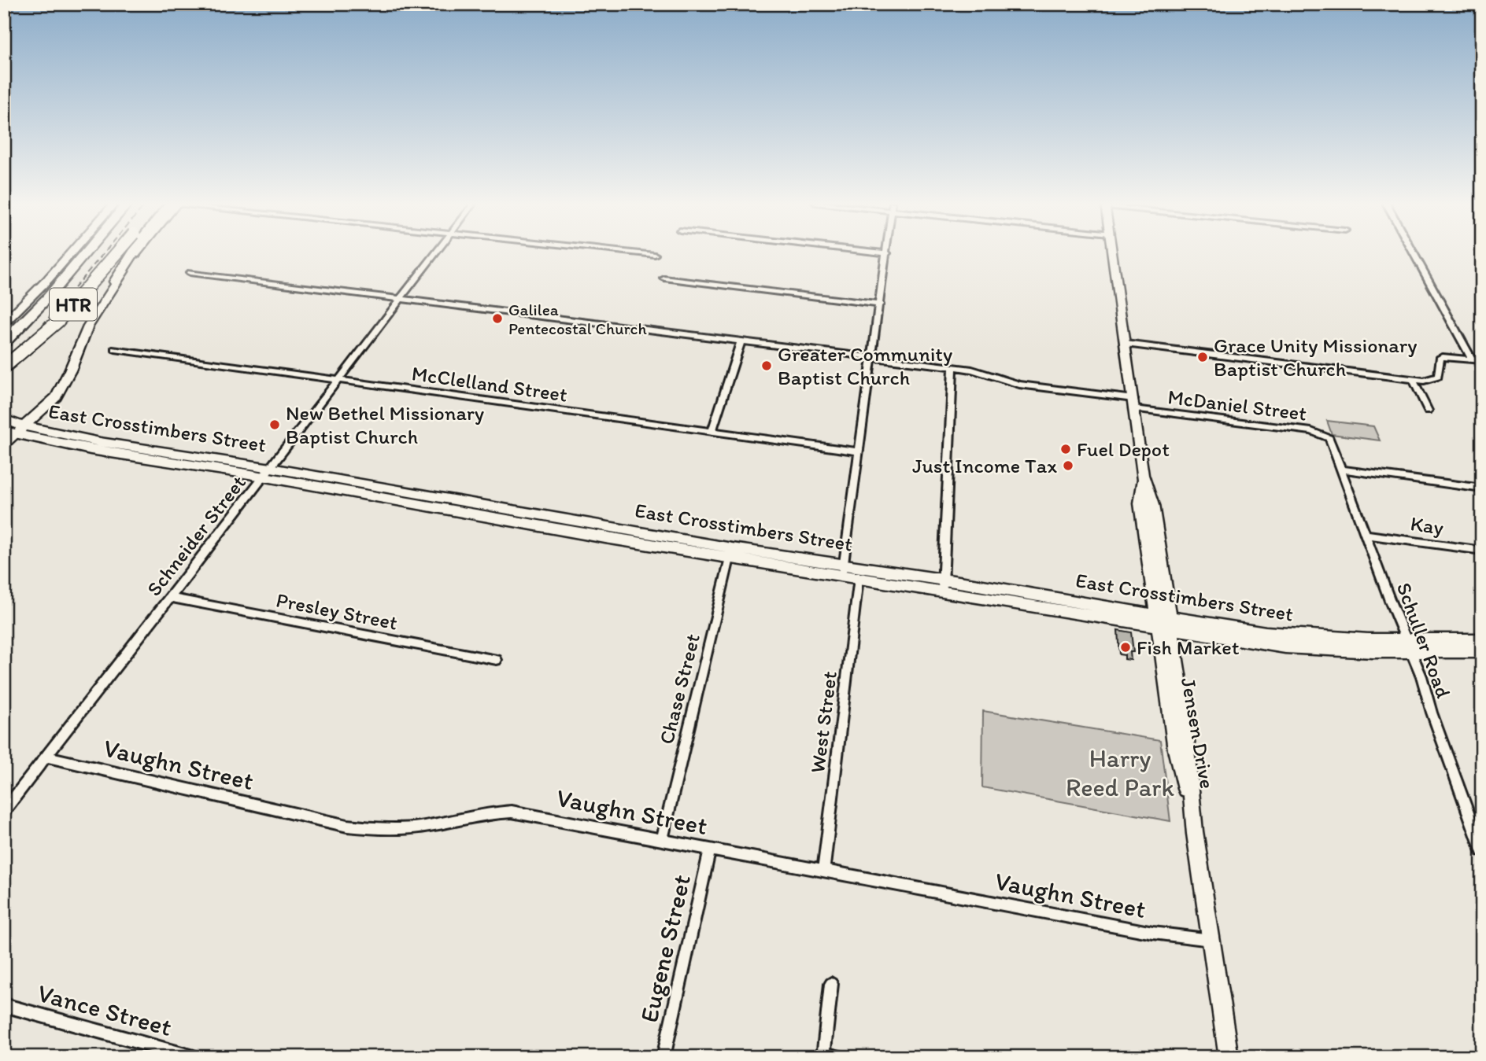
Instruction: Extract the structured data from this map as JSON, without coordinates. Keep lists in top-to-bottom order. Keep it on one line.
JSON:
{"streets":{"highway":["HTR"],"main road":["East Crosstimbers Street","Jensen Drive"],"street":["McClelland Street","McDaniel Street","Kay","Schneider Street","Presley Street","Schuller Road","Chase Street","West Street","Vaughn Street","Eugene Street","Vance Street"]},"crossings":[["McClelland Street","Schneider Street"],["McDaniel Street","Schneider Street"],["McDaniel Street","Schuller Road"],["McDaniel Street","Jensen Drive"],["East Crosstimbers Street","Schneider Street"],["East Crosstimbers Street","Schuller Road"],["East Crosstimbers Street","Chase Street"],["East Crosstimbers Street","West Street"],["East Crosstimbers Street","Jensen Drive"],["Kay","Schuller Road"],["Schneider Street","Presley Street"],["Schneider Street","Vaughn Street"],["Chase Street","Vaughn Street"],["West Street","Vaughn Street"],["Jensen Drive","Vaughn Street"],["Vaughn Street","Eugene Street"]],"parks":["Harry Reed Park"],"places":["Galilea Pentecostal Church","Grace Unity Missionary Baptist Church","Greater Community Baptist Church","New Bethel Missionary Baptist Church","Fuel Depot","Just Income Tax","Fish Market"]}
